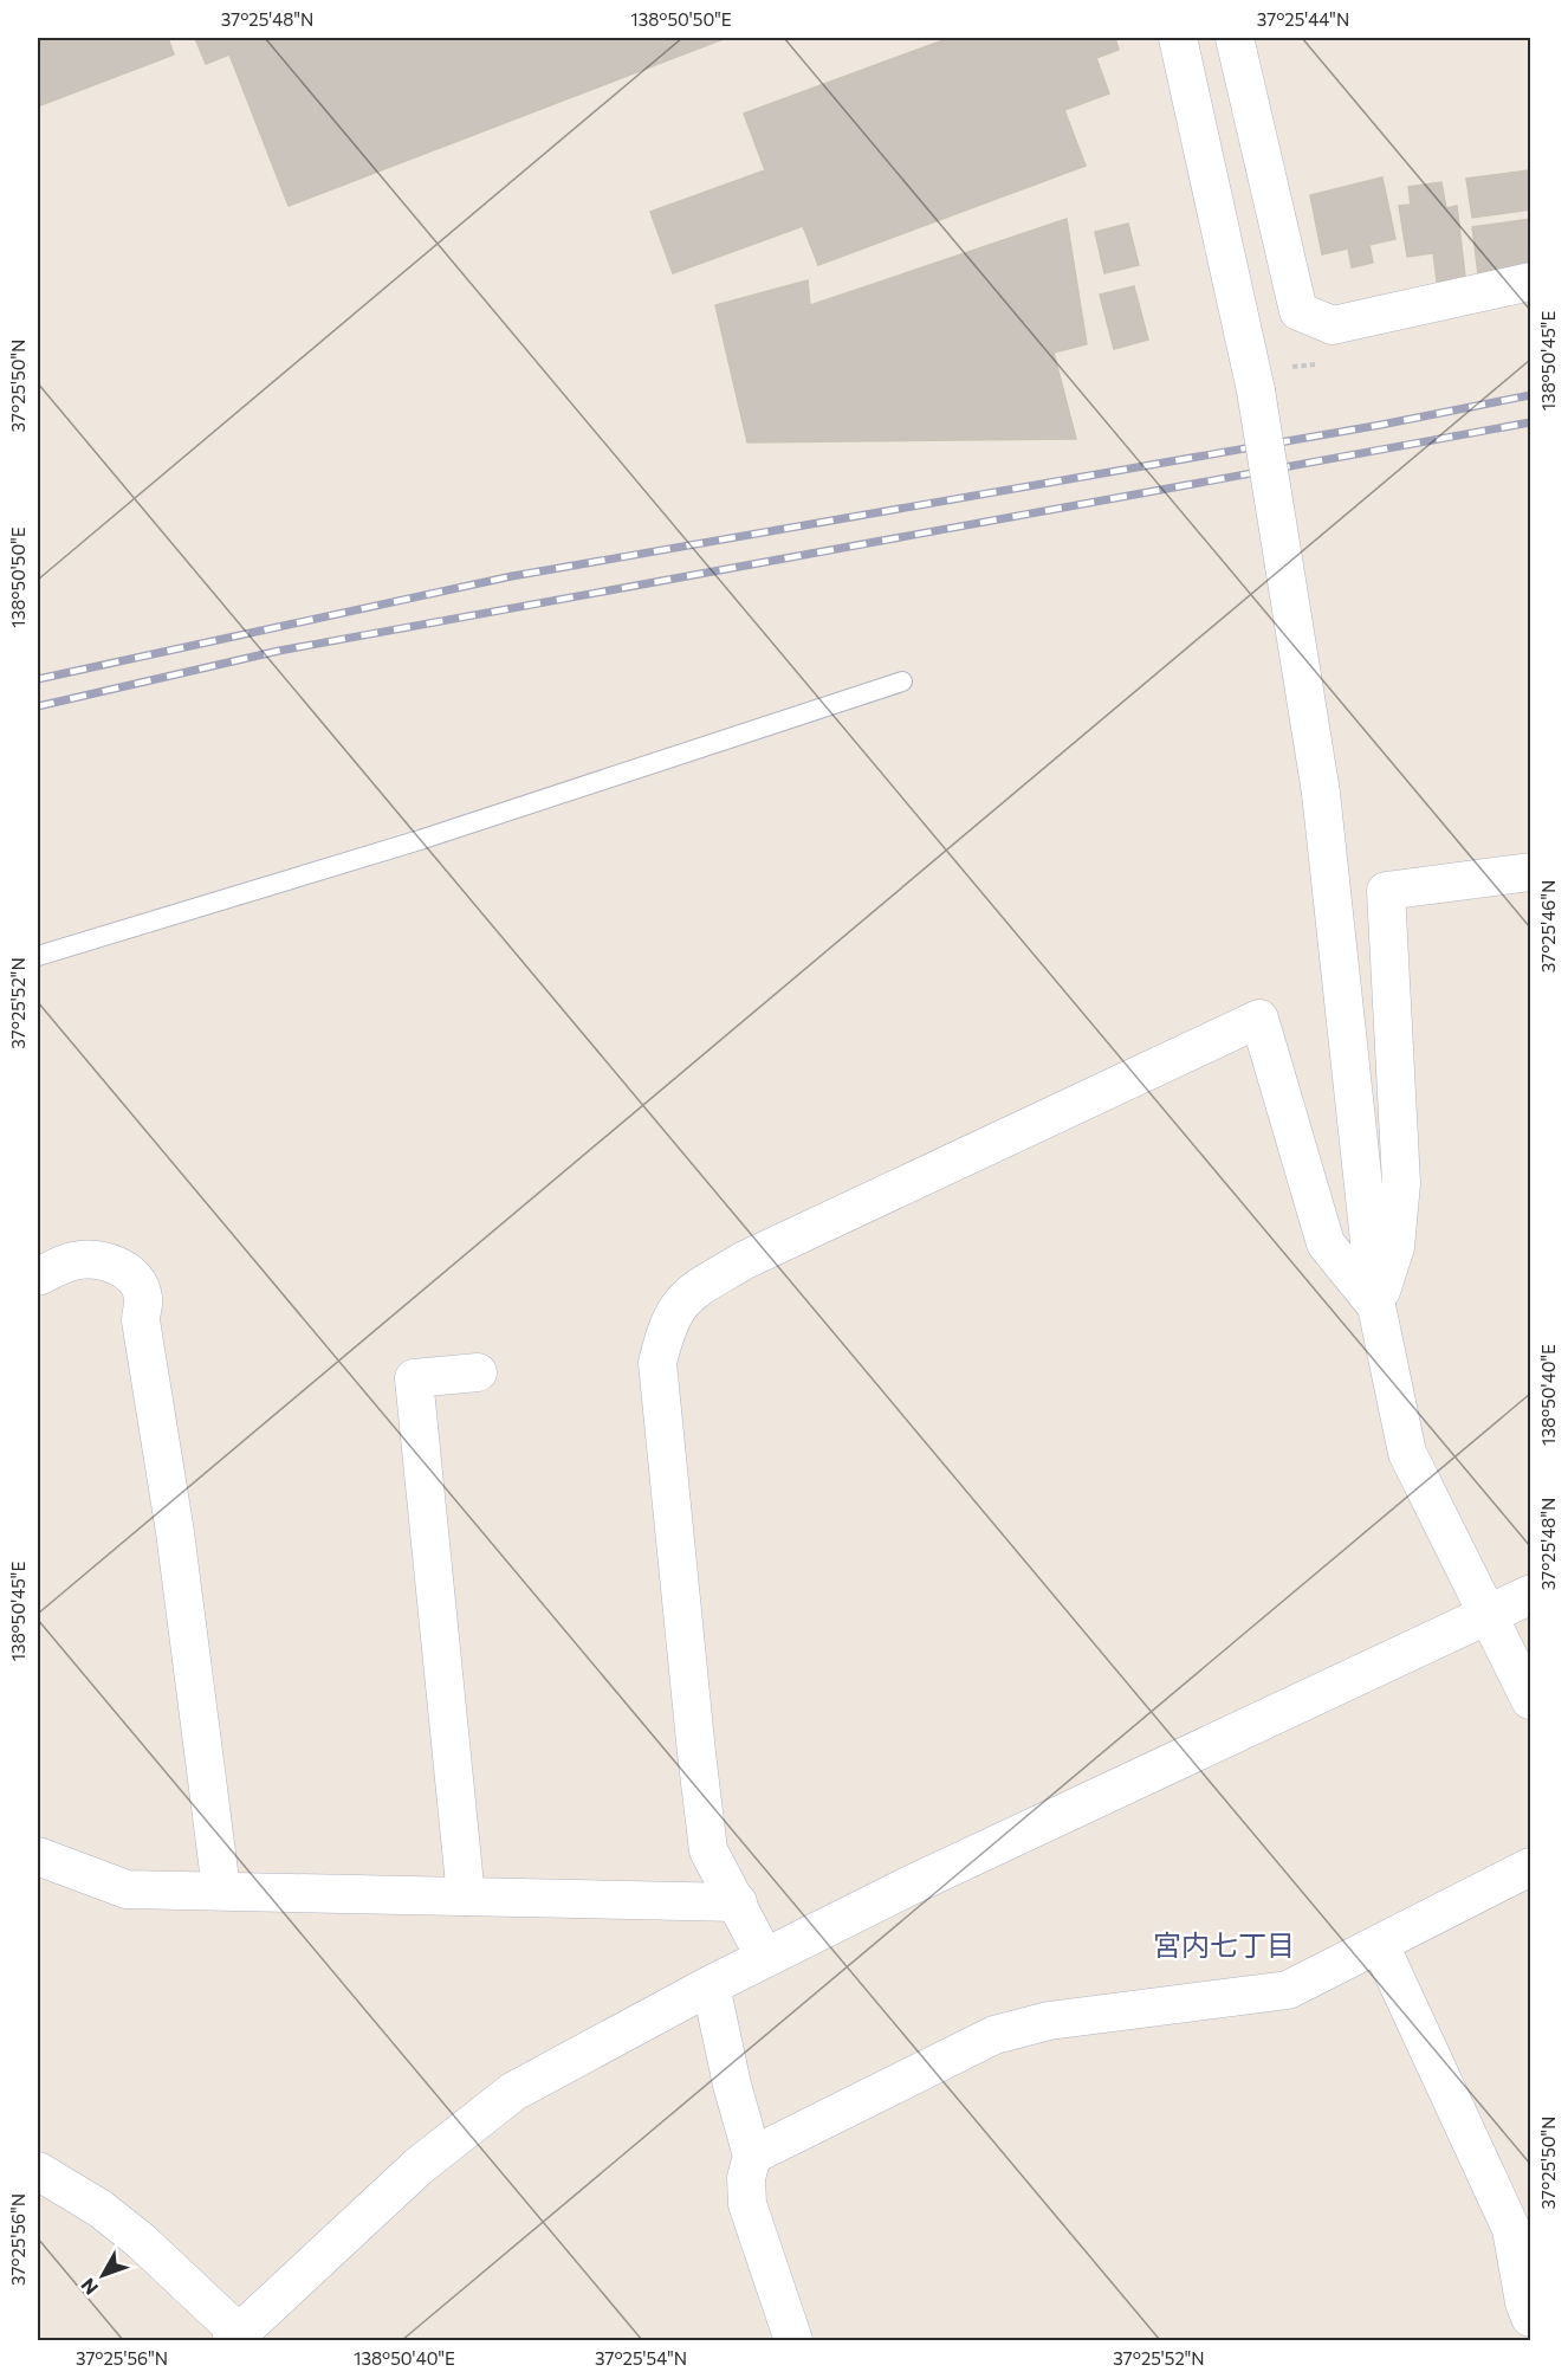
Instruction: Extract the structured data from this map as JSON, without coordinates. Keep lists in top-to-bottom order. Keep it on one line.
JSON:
{"districts":["宮内七丁目"],"north":"bottom left","coordinates":["37°25'48\"N","138°50'50\"E","37°25'44\"N","138°50'45\"E","37°25'50\"N","37°25'46\"N","37°25'52\"N","138°50'40\"E","37°25'56\"N","37°25'54\"N"]}
